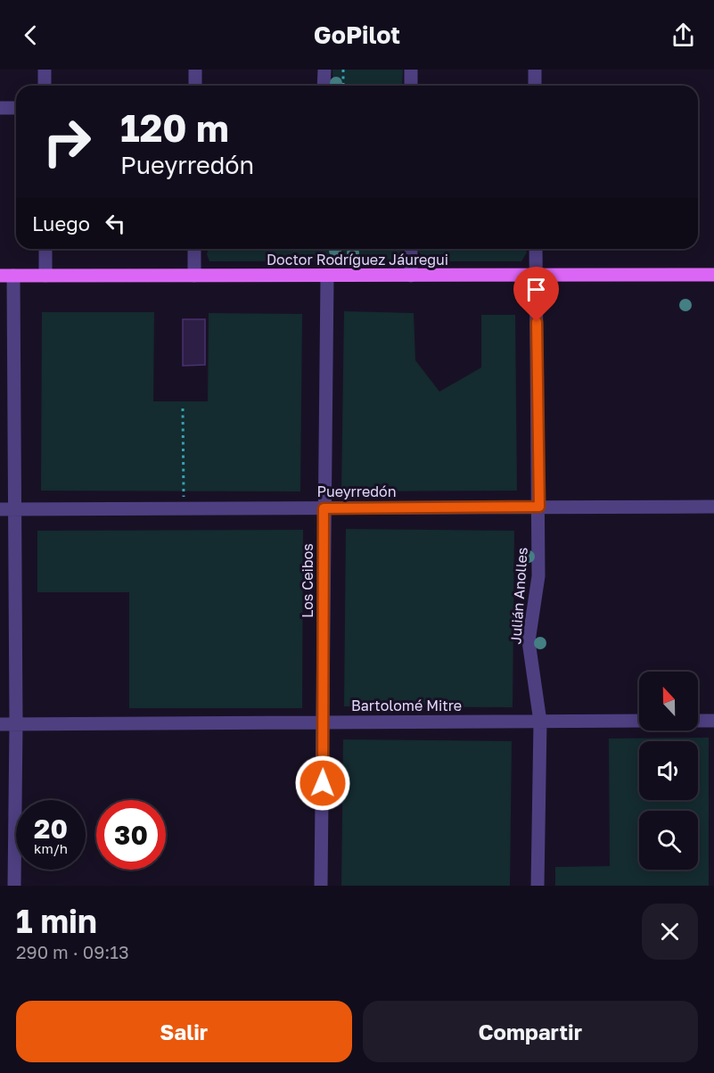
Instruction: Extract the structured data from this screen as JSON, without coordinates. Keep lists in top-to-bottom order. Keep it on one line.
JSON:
{"streets":{"main road":["Doctor Rodríguez Jáuregui"],"street":["Pueyrredón","Los Ceibos","Julián Anolles","Bartolomé Mitre"]},"crossings":[["Doctor Rodríguez Jáuregui","Los Ceibos"],["Doctor Rodríguez Jáuregui","Julián Anolles"],["Pueyrredón","Los Ceibos"],["Pueyrredón","Julián Anolles"],["Los Ceibos","Bartolomé Mitre"],["Julián Anolles","Bartolomé Mitre"]],"north":"top","page":{"header":"GoPilot","turn":["120 m","Pueyrredón"],"then":"Luego","speed":"20 km/h","limit":"30","heading":["1 min","290 m · 09:13"],"buttons":["Salir","Compartir"]}}
